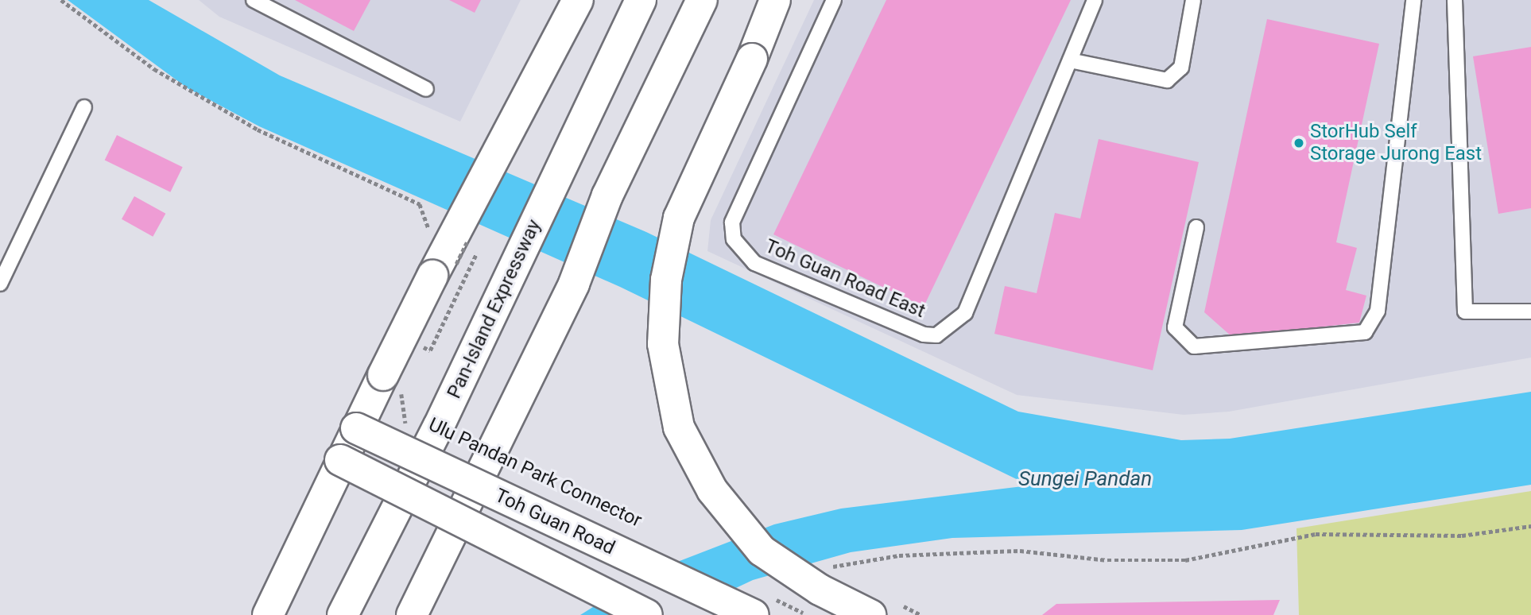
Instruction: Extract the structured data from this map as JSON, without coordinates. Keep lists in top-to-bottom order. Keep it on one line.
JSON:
{"streets":{"main road":["Pan-Island Expressway","Toh Guan Road"],"lane":["Toh Guan Road East"],"path":["Ulu Pandan Park Connector"]},"water":["Sungei Pandan"],"places":["StorHub Self Storage Jurong East"]}
